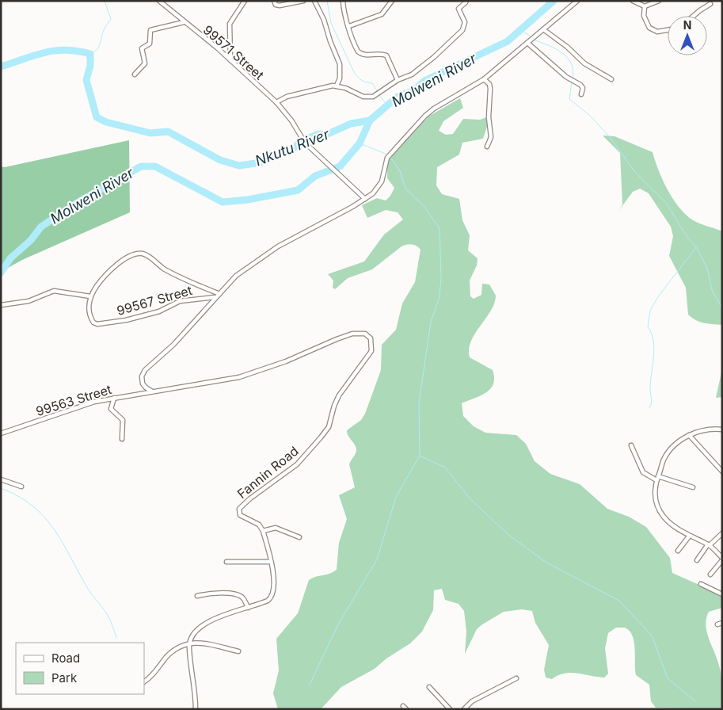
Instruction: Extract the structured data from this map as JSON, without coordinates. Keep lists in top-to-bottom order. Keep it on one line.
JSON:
{"streets":{"street":["99571 Street","99567 Street","99563 Street","Fannin Road"]},"crossings":[["99563 Street","Fannin Road"]],"water":["Molweni River","Nkutu River"],"legend":["Road","Park"],"north":"top"}
